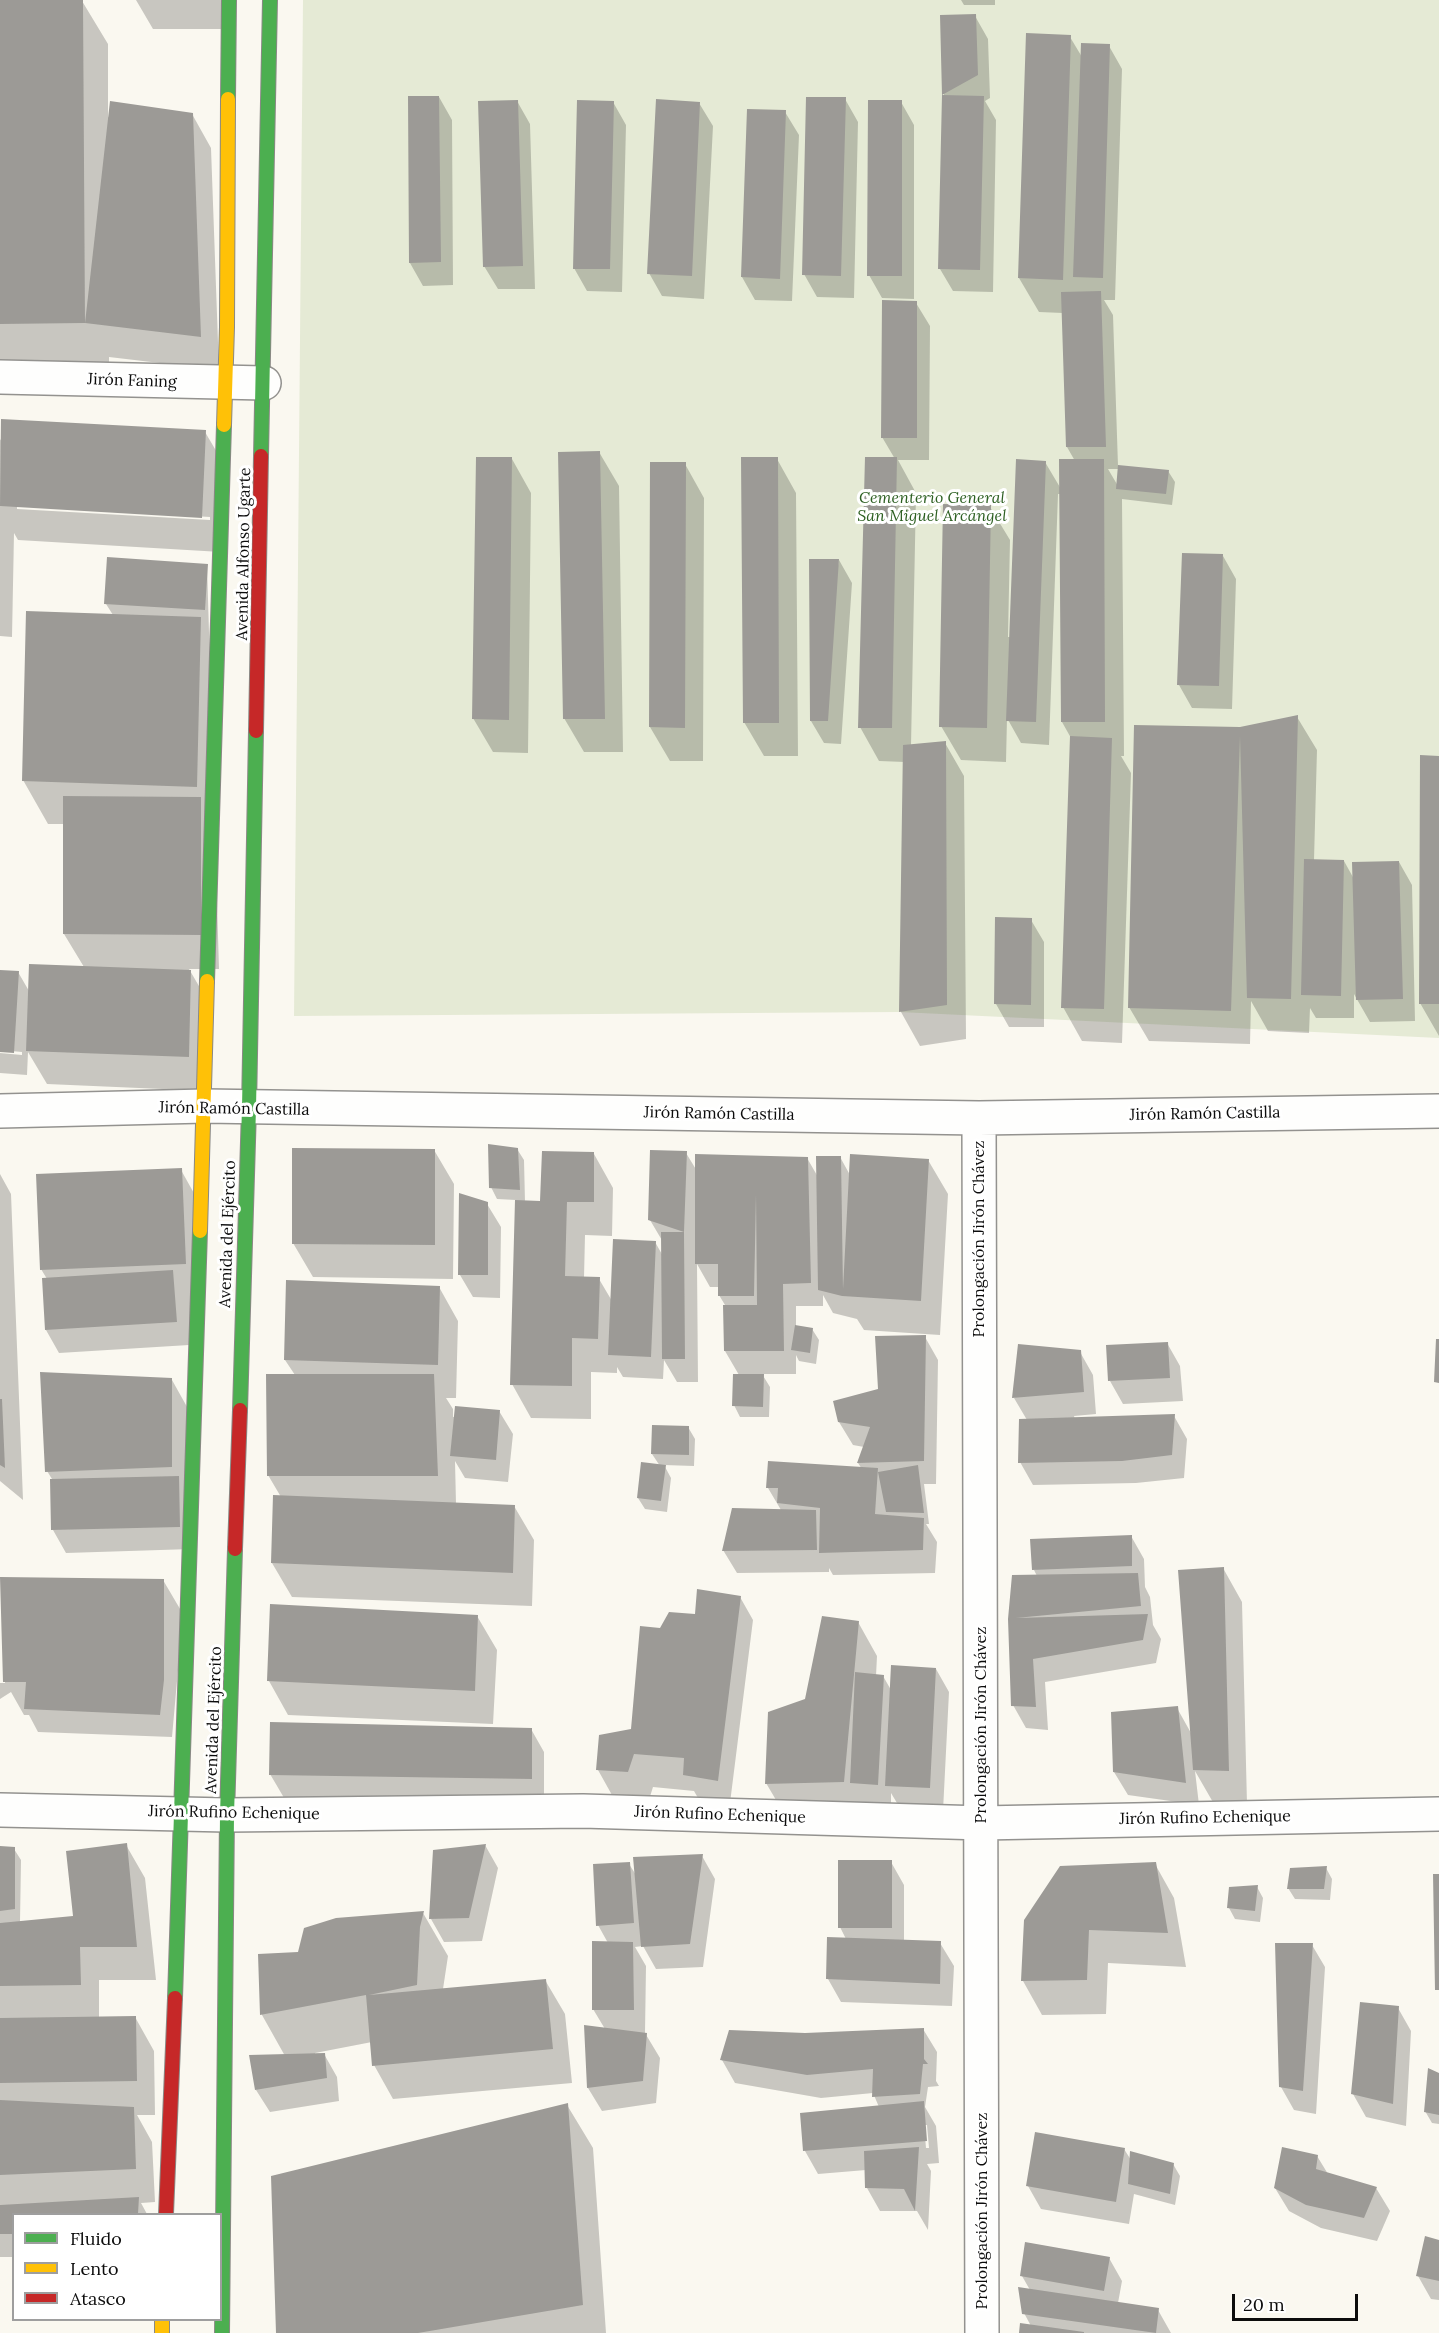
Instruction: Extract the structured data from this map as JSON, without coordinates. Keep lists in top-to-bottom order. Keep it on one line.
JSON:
{"streets":{"main road":["Avenida Alfonso Ugarte","Avenida del Ejército"],"street":["Jirón Faning","Jirón Ramón Castilla","Prolongación Jirón Chávez","Jirón Rufino Echenique"]},"crossings":[["Jirón Faning","Avenida Alfonso Ugarte"],["Avenida Alfonso Ugarte","Jirón Ramón Castilla"],["Avenida Alfonso Ugarte","Avenida del Ejército"],["Jirón Ramón Castilla","Avenida del Ejército"],["Jirón Ramón Castilla","Prolongación Jirón Chávez"],["Avenida del Ejército","Jirón Rufino Echenique"],["Prolongación Jirón Chávez","Jirón Rufino Echenique"]],"parks":["Cementerio General San Miguel Arcángel"],"legend":["Fluido","Lento","Atasco"],"scale_bar":"20 m"}
